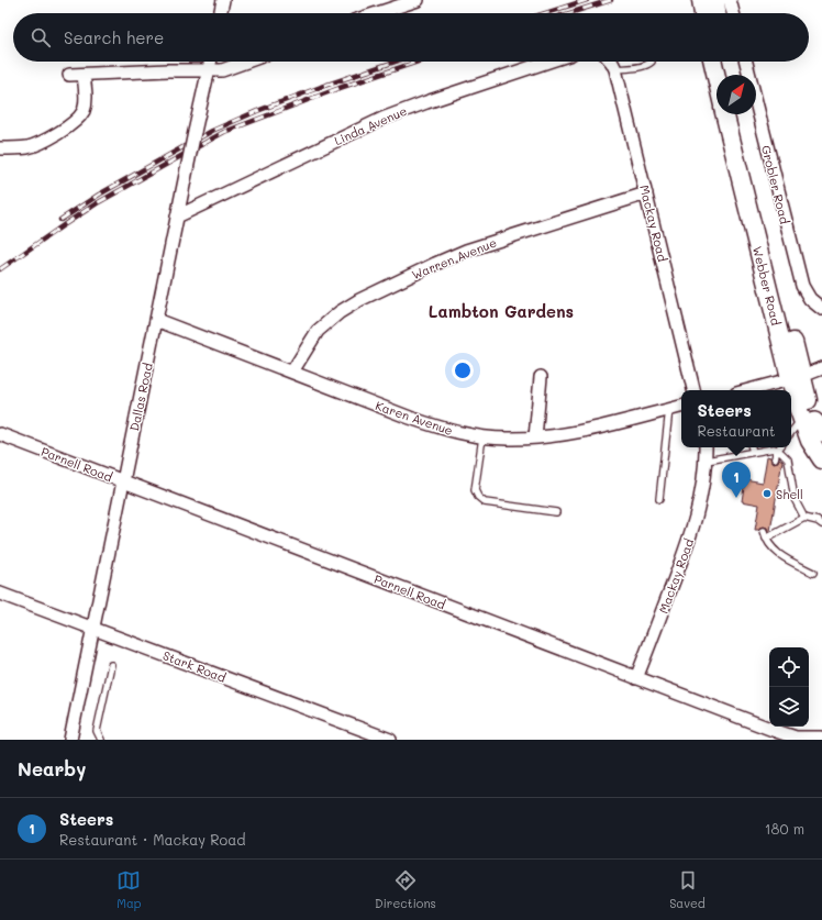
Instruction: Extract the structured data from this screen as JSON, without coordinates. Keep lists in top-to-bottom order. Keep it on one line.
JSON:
{"streets":{"main road":["Webber Road"],"street":["Linda Avenue","Grobler Road","Mackay Road","Warren Avenue","Dallas Road","Karen Avenue","Parnell Road","Stark Road"]},"crossings":[["Linda Avenue","Dallas Road"],["Mackay Road","Warren Avenue"],["Mackay Road","Parnell Road"],["Warren Avenue","Karen Avenue"],["Dallas Road","Karen Avenue"],["Dallas Road","Parnell Road"],["Dallas Road","Stark Road"]],"districts":["Lambton Gardens"],"places":["Shell"],"north":"top right","page":{"search":"Search here","popup":["Steers","Restaurant"],"pins":"1","heading":"Nearby","list":[{"mark":"1","name":"Steers","note":"Restaurant · Mackay Road","value":"180 m"}],"nav":["Map","Directions","Saved"]}}
